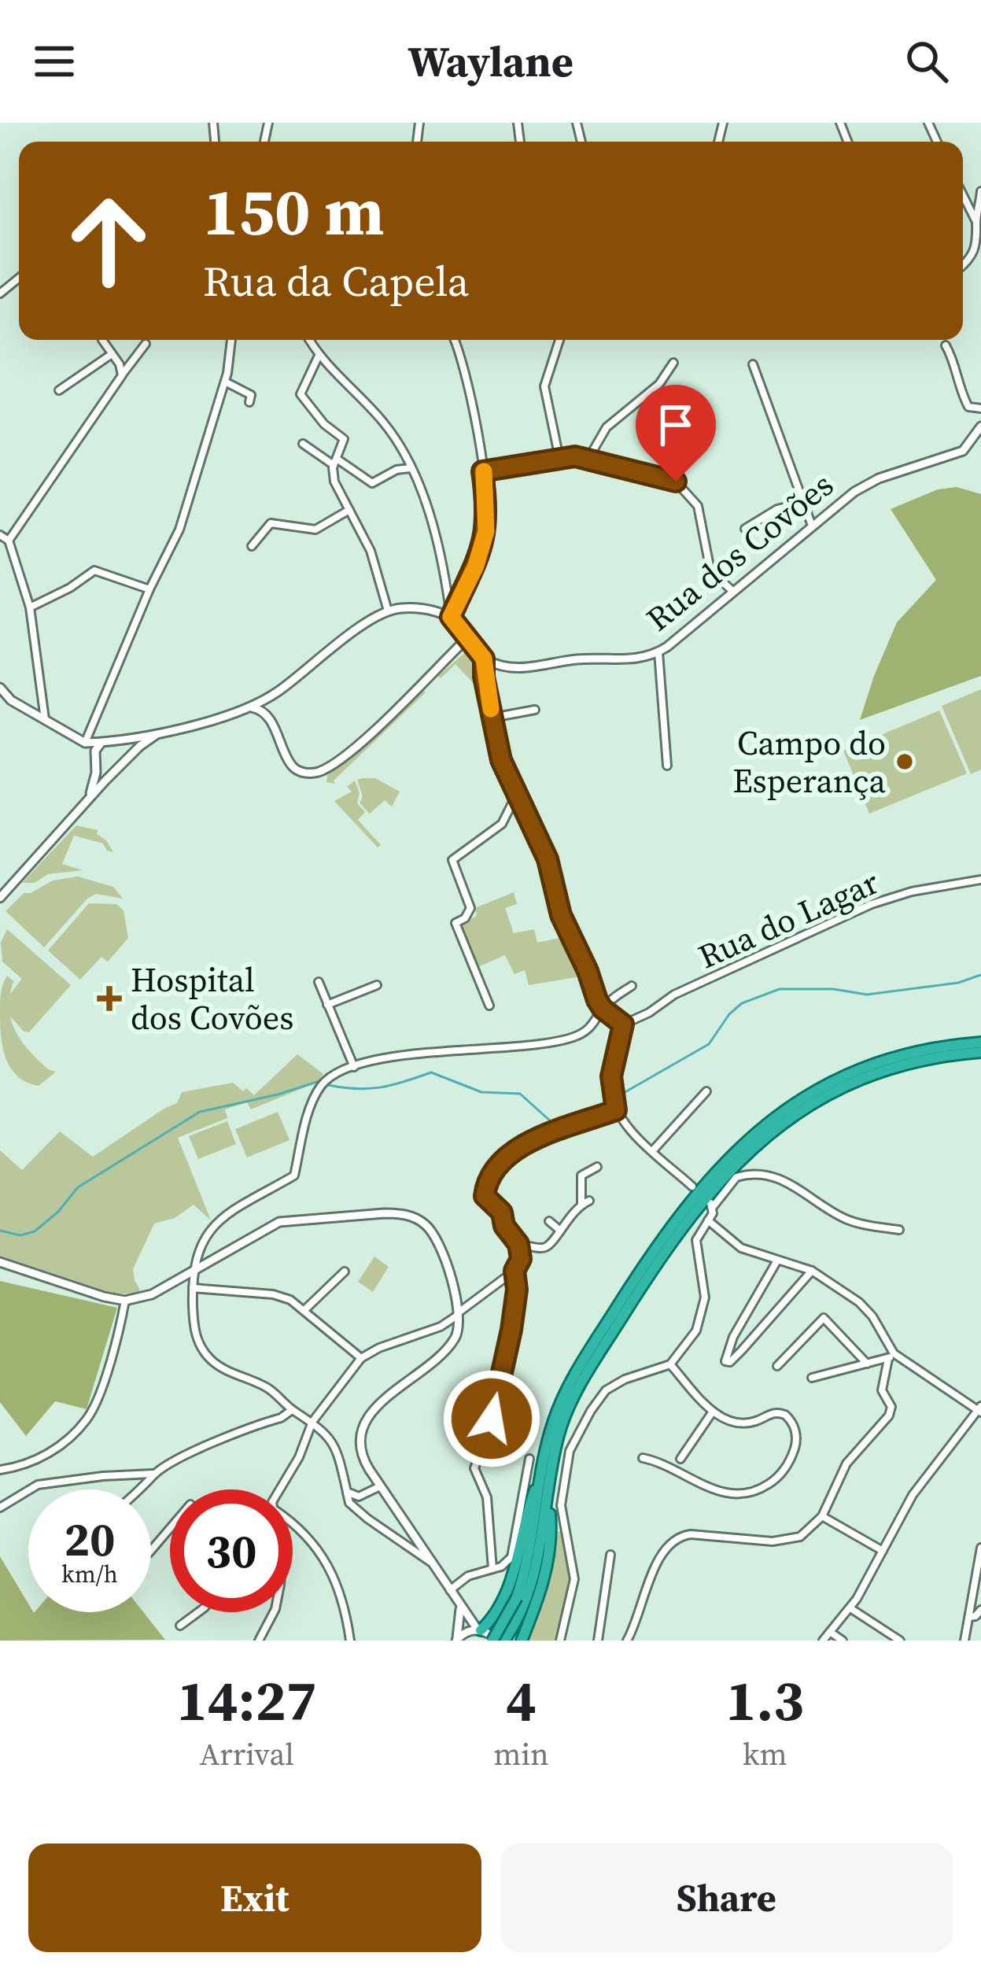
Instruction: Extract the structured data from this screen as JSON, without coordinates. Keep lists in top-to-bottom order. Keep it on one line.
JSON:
{"streets":{"street":["Rua dos Covões","Rua do Lagar"]},"places":{"other":["Campo do Esperança"],"health":["Hospital dos Covões"]},"page":{"header":"Waylane","turn":["150 m","Rua da Capela"],"speed":"20 km/h","limit":"30","eta":["14:27","Arrival","4","min","1.3","km"],"buttons":["Exit","Share"]}}
